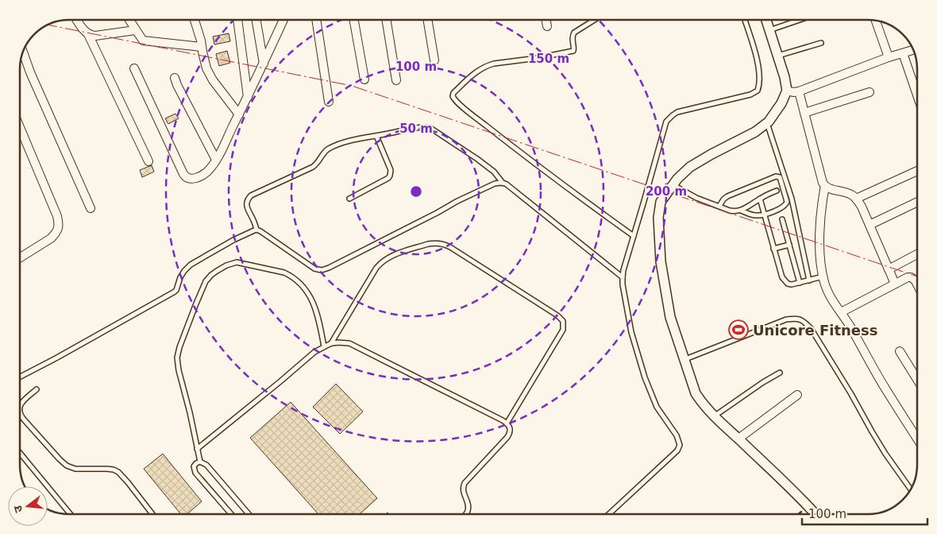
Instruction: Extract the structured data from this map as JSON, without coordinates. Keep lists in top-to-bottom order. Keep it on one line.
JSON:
{"places":{"sports":["Unicore Fitness"]},"scale_bar":"100 m","north":"left","rings":["150 m","100 m","50 m","200 m"]}
